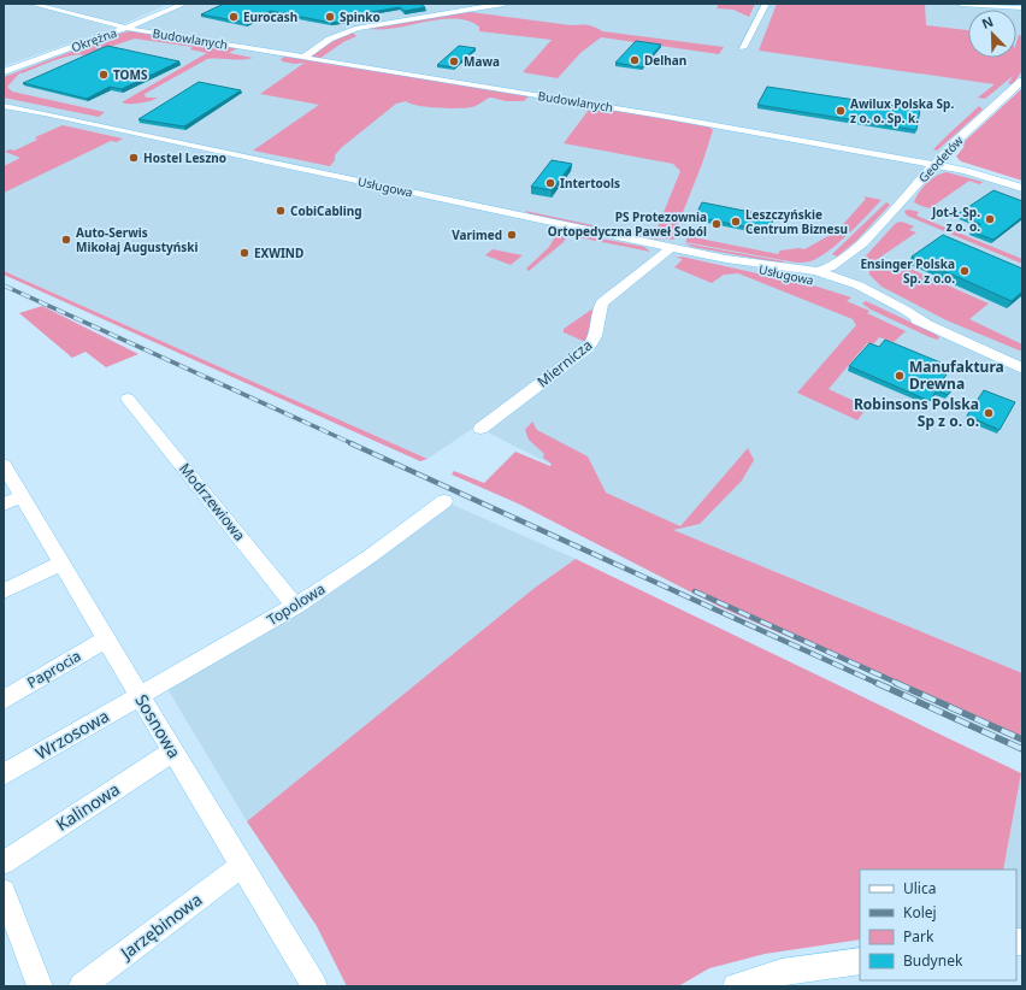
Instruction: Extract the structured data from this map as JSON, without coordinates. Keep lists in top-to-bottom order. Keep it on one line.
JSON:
{"streets":{"street":["Budowlanych","Okrężna","Geodetów","Usługowa","Miernicza","Modrzewiowa","Topolowa","Paprocia","Sosnowa","Wrzosowa","Kalinowa","Jarzębinowa"]},"crossings":[["Budowlanych","Okrężna"],["Budowlanych","Geodetów"],["Geodetów","Usługowa"],["Usługowa","Miernicza"],["Modrzewiowa","Topolowa"],["Topolowa","Sosnowa"],["Topolowa","Wrzosowa"],["Paprocia","Sosnowa"],["Sosnowa","Wrzosowa"],["Sosnowa","Kalinowa"],["Sosnowa","Jarzębinowa"]],"places":["Eurocash","Spinko","Delhan","Mawa","TOMS","Awilux Polska Sp. z o. o. Sp. k.","Hostel Leszno","Intertools","CobiCabling","Jot-Ł Sp. z o. o.","Leszczyńskie Centrum Biznesu","PS Protezownia Ortopedyczna Paweł Soból","Varimed","Auto-Serwis Mikołaj Augustyński","EXWIND","Ensinger Polska Sp. z o.o.","Manufaktura Drewna","Robinsons Polska Sp z o. o."],"legend":["Ulica","Kolej","Park","Budynek"],"north":"top left"}
